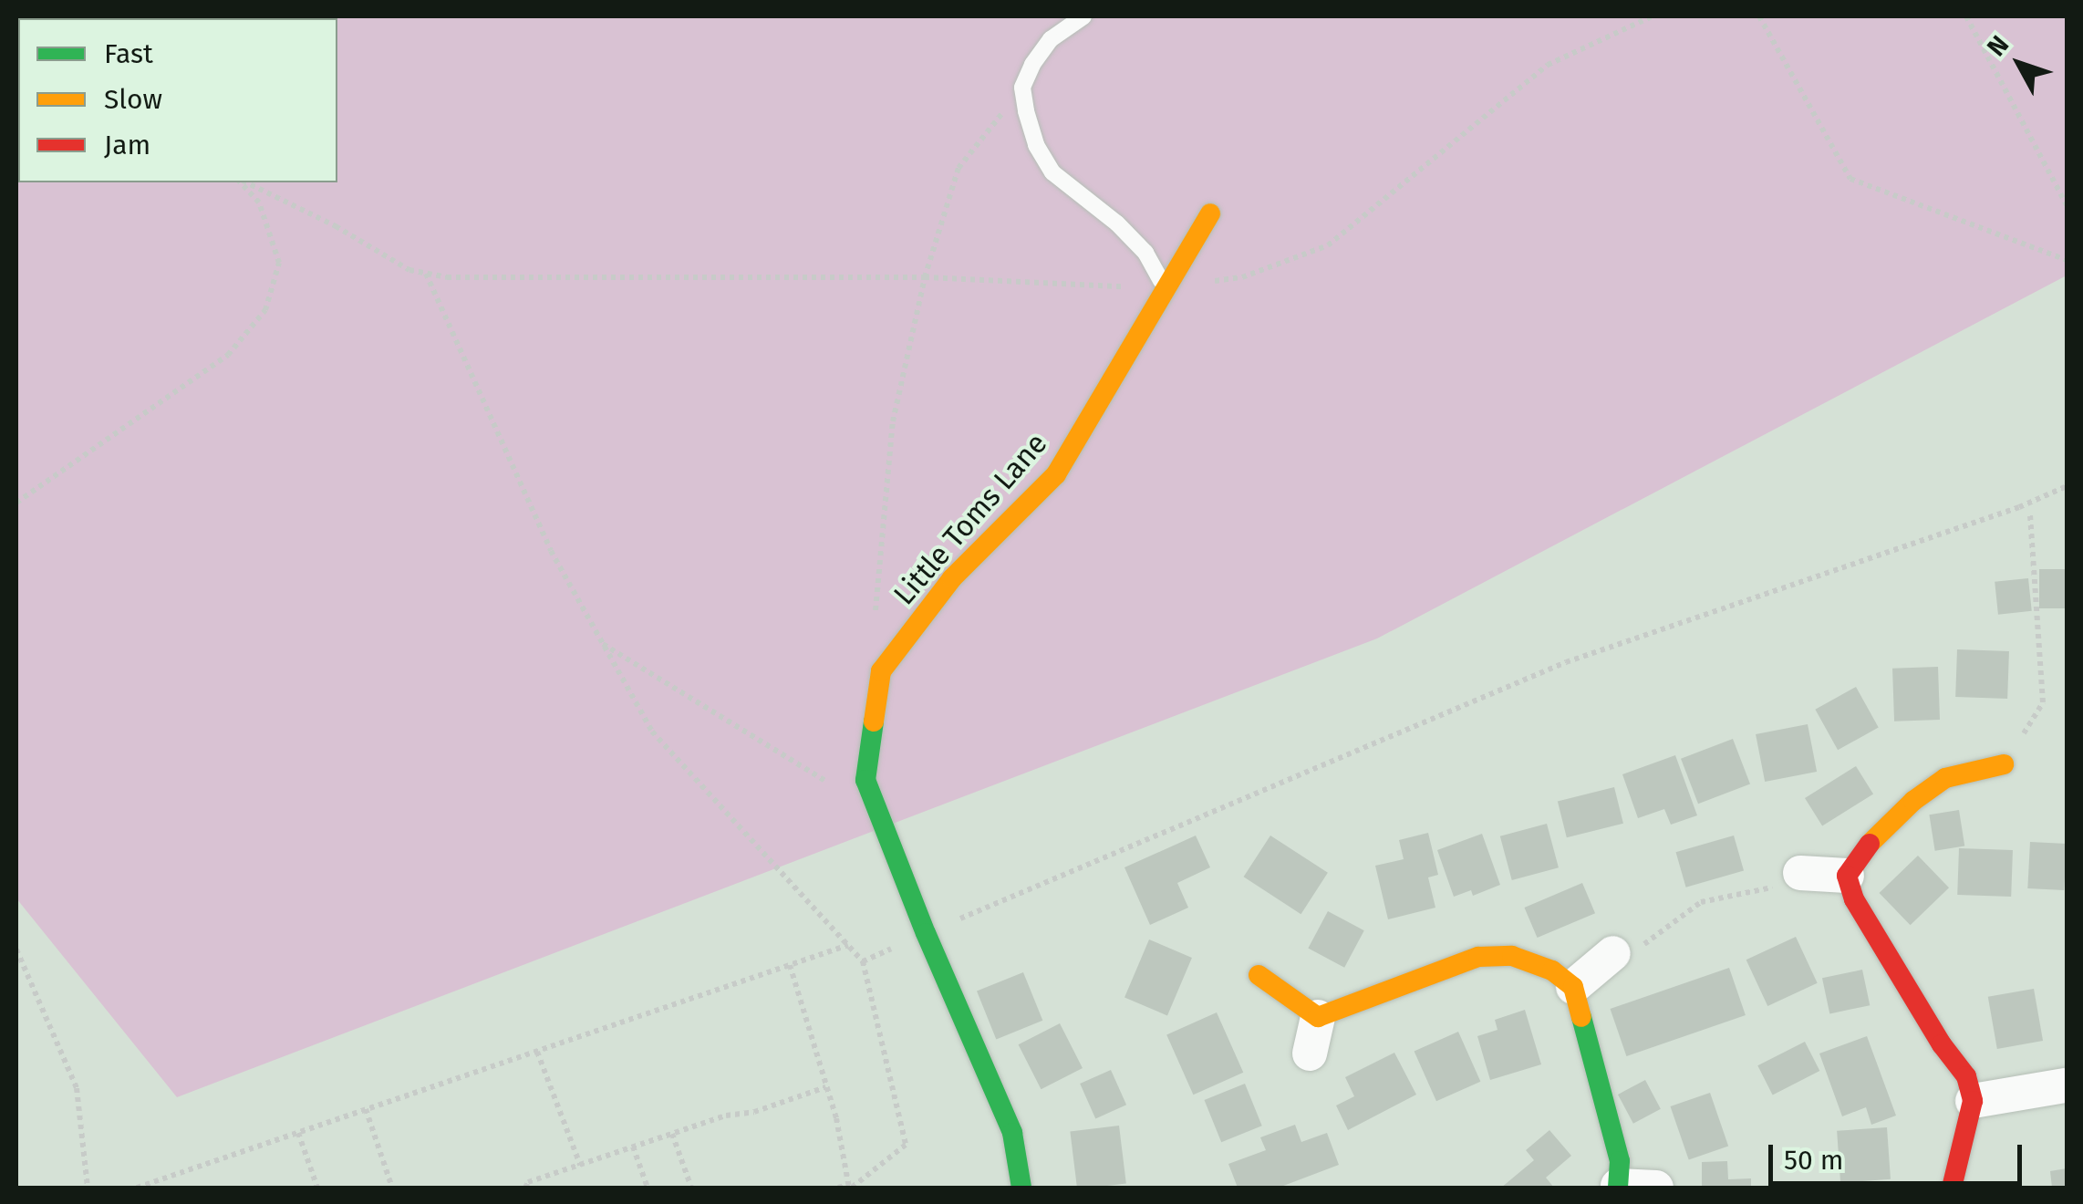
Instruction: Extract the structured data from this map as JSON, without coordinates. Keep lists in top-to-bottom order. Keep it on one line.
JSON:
{"streets":{"street":["Little Toms Lane"]},"legend":["Fast","Slow","Jam"],"scale_bar":"50 m","north":"top left"}
